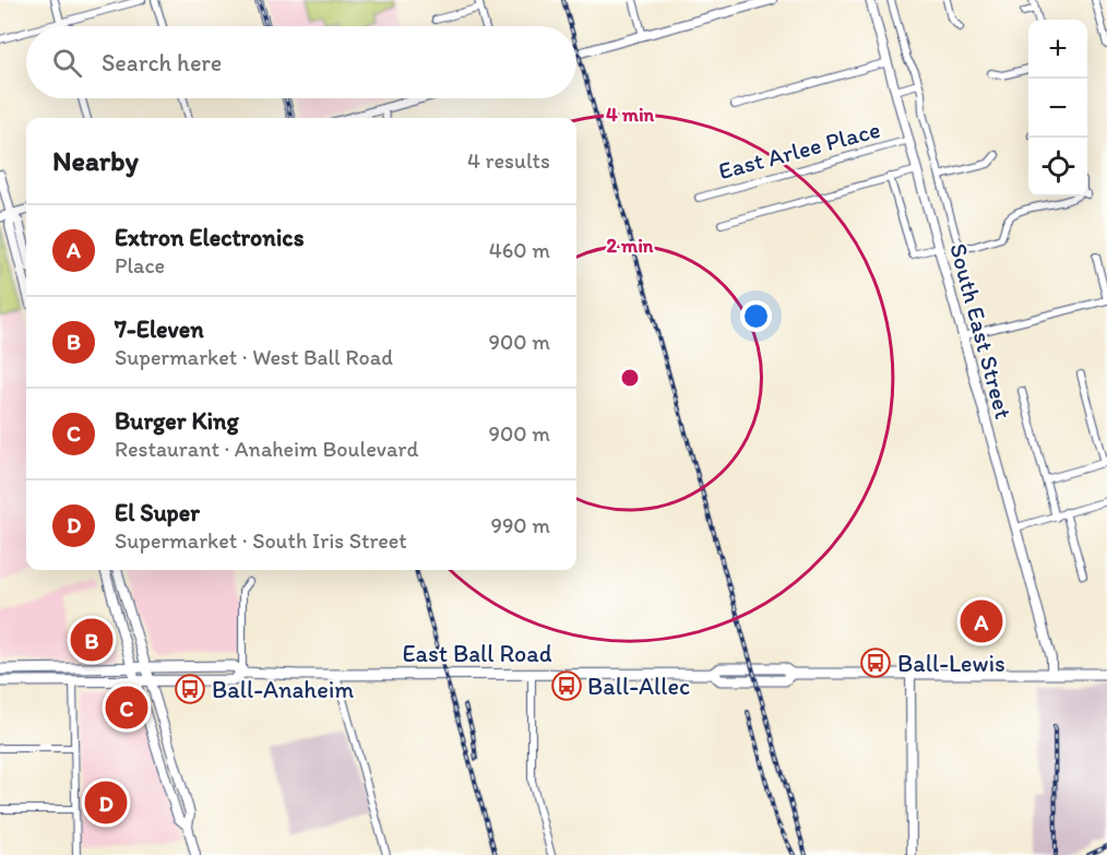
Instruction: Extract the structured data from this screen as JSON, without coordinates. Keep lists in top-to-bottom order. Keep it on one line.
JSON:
{"streets":{"main road":["East Ball Road"],"street":["East Arlee Place","South East Street"]},"crossings":[["East Arlee Place","South East Street"],["South East Street","East Ball Road"]],"places":{"bus stop":["Ball-Lewis","Ball-Allec","Ball-Anaheim"]},"page":{"map_buttons":["+","−"],"search":"Search here","heading":["Nearby","4 results"],"list":[{"mark":"A","name":"Extron Electronics","note":"Place","value":"460 m"},{"mark":"B","name":"7-Eleven","note":"Supermarket · West Ball Road","value":"900 m"},{"mark":"C","name":"Burger King","note":"Restaurant · Anaheim Boulevard","value":"900 m"},{"mark":"D","name":"El Super","note":"Supermarket · South Iris Street","value":"990 m"}],"pins":["A","B","C","D"]},"rings":["4 min","2 min"]}
